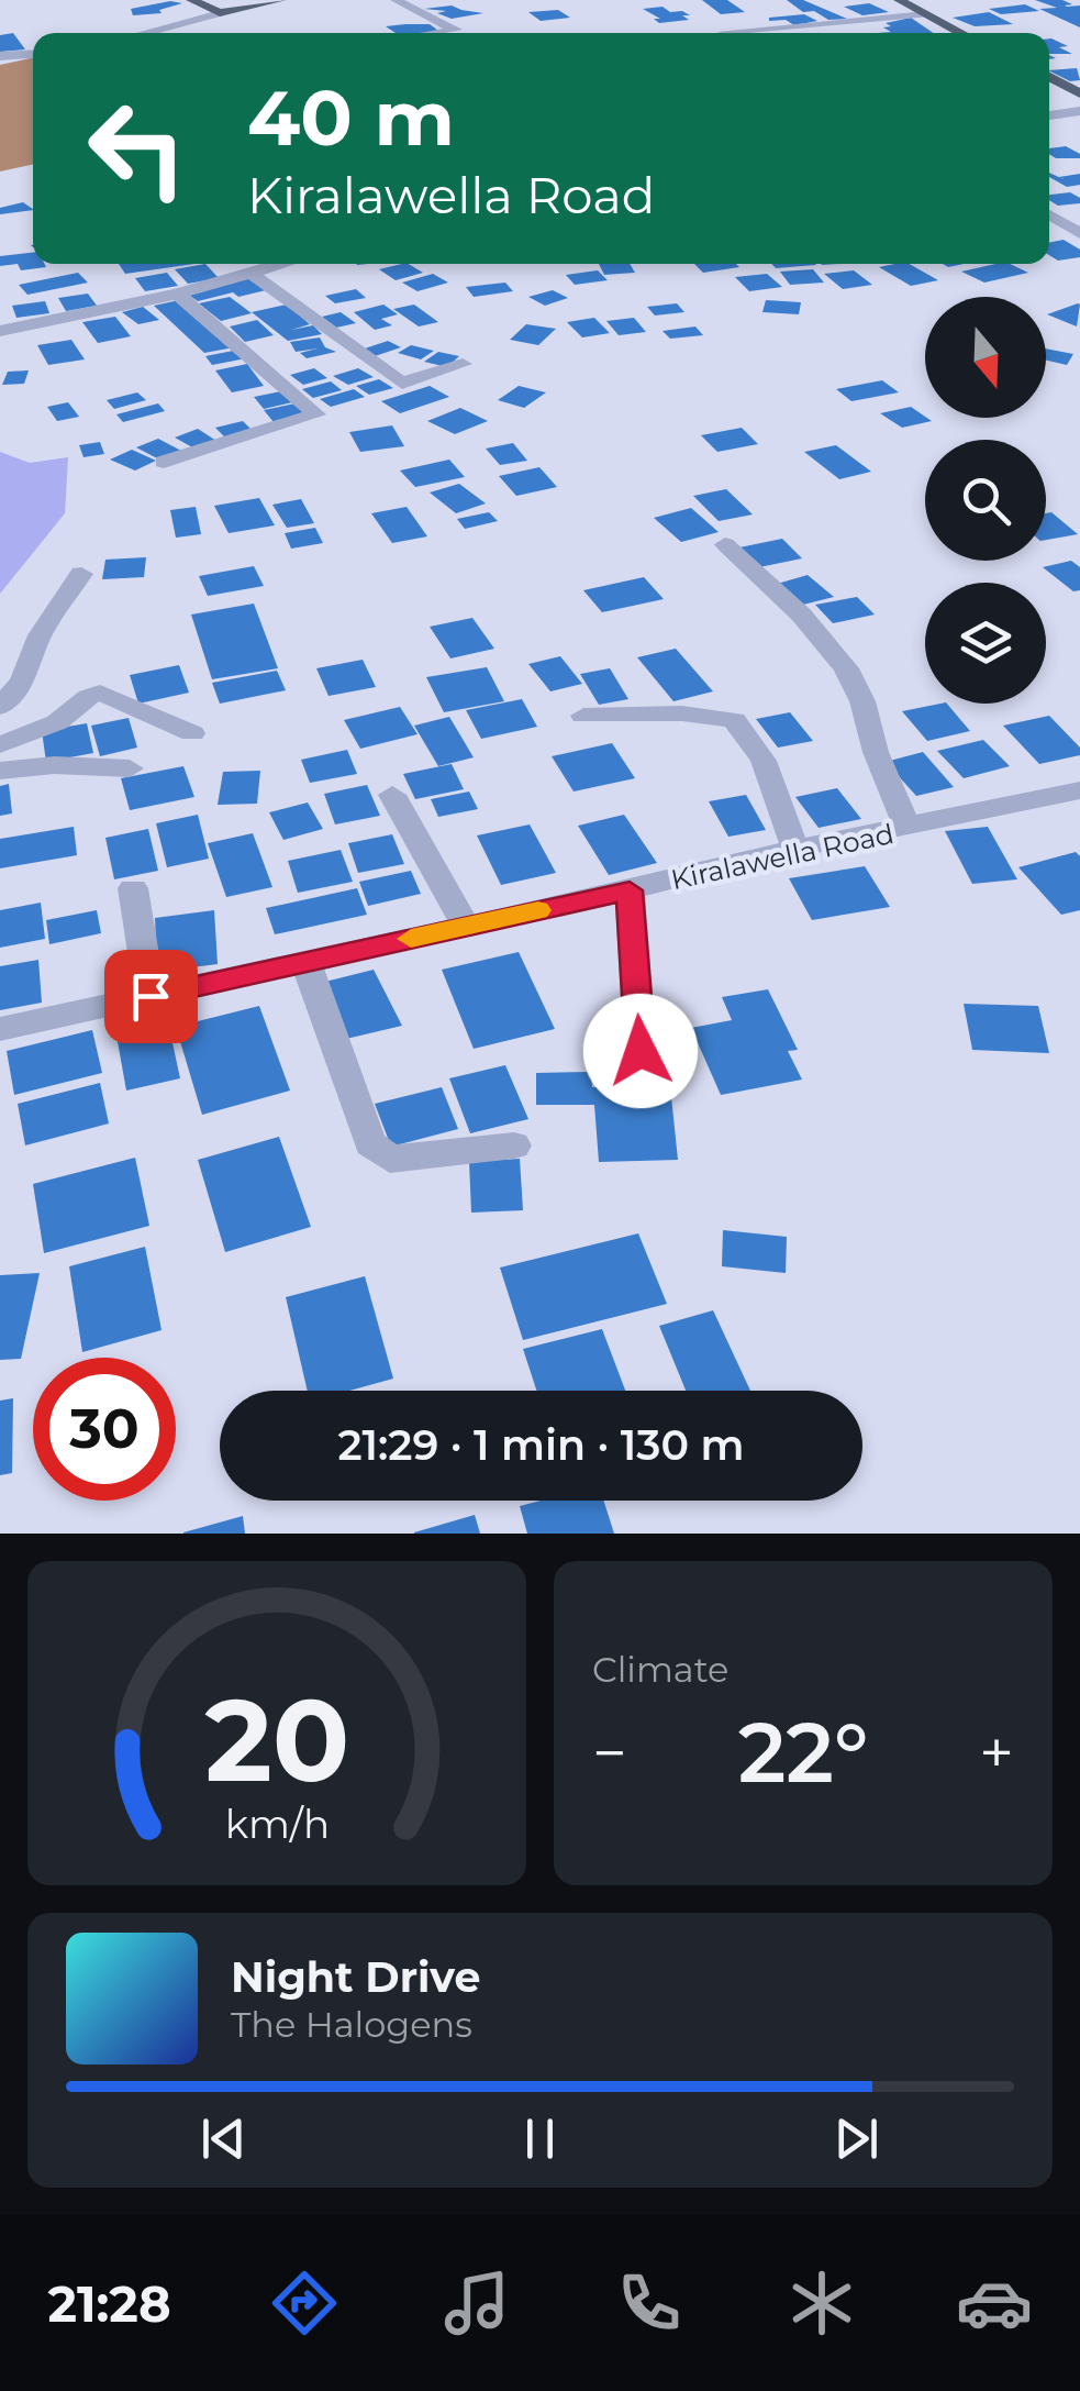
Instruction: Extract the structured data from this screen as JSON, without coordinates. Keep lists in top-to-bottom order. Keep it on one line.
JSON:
{"streets":{"street":["Kiralawella Road"]},"north":"bottom","page":{"turn":["40 m","Kiralawella Road"],"limit":"30","trip":"21:29 · 1 min · 130 m","tile":"Climate","heat":["−","22°","+"],"song":["Night Drive","The Halogens"],"tabs":"21:28","gauge":["20","km/h"]}}
